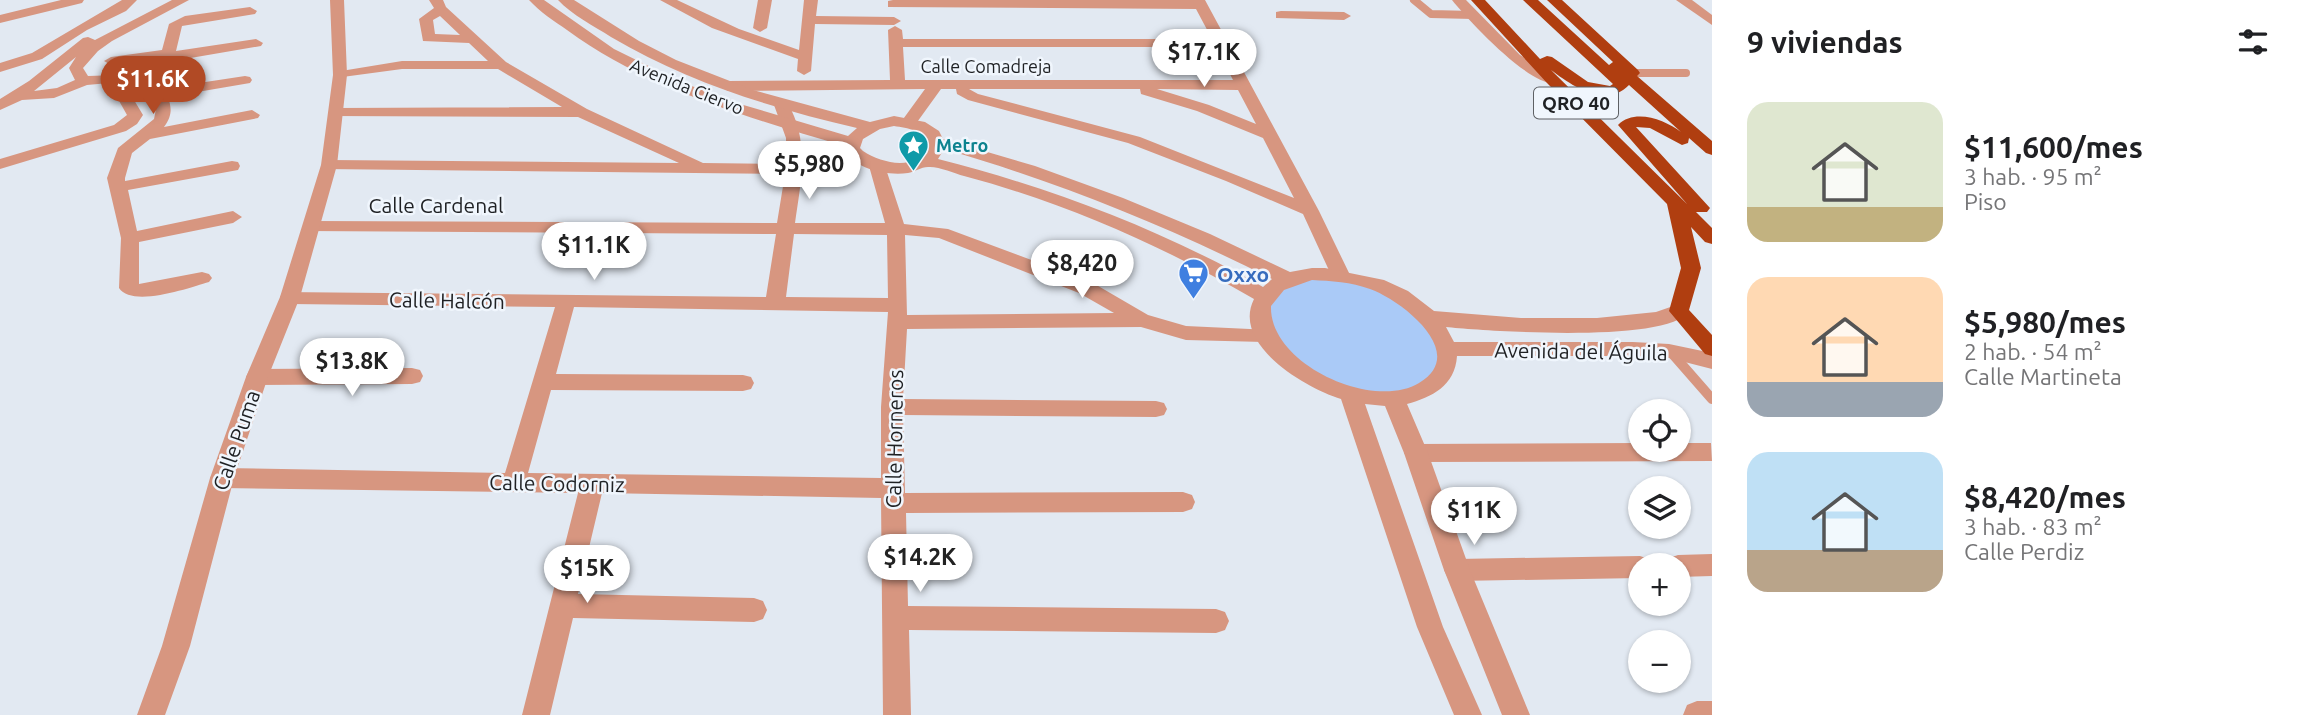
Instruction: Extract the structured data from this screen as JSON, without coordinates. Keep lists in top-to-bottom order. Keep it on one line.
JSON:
{"streets":{"highway":["QRO 40"],"street":["Calle Comadreja","Avenida Ciervo","Calle Cardenal","Calle Halcón","Avenida del Águila","Calle Horneros","Calle Puma","Calle Codorniz"]},"crossings":[["Calle Comadreja","Avenida Ciervo"],["Avenida Ciervo","Calle Horneros"],["Calle Cardenal","Calle Halcón"],["Calle Cardenal","Calle Horneros"],["Calle Cardenal","Calle Puma"],["Calle Halcón","Avenida del Águila"],["Calle Halcón","Calle Horneros"],["Calle Halcón","Calle Puma"],["Calle Horneros","Calle Codorniz"],["Calle Puma","Calle Codorniz"]],"places":{"place":["Metro"],"supermarket":["Oxxo"]},"page":{"heading":"9 viviendas","price":["$17.1K","$11.6K","$5,980","$11.1K","$8,420","$13.8K","$11K","$14.2K","$15K"],"list":[{"name":"$11,600/mes","note":"3 hab. · 95 m² · Piso"},{"name":"$5,980/mes","note":"2 hab. · 54 m² · Calle Martineta"},{"name":"$8,420/mes","note":"3 hab. · 83 m² · Calle Perdiz"}],"map_buttons":["+","−"]}}
